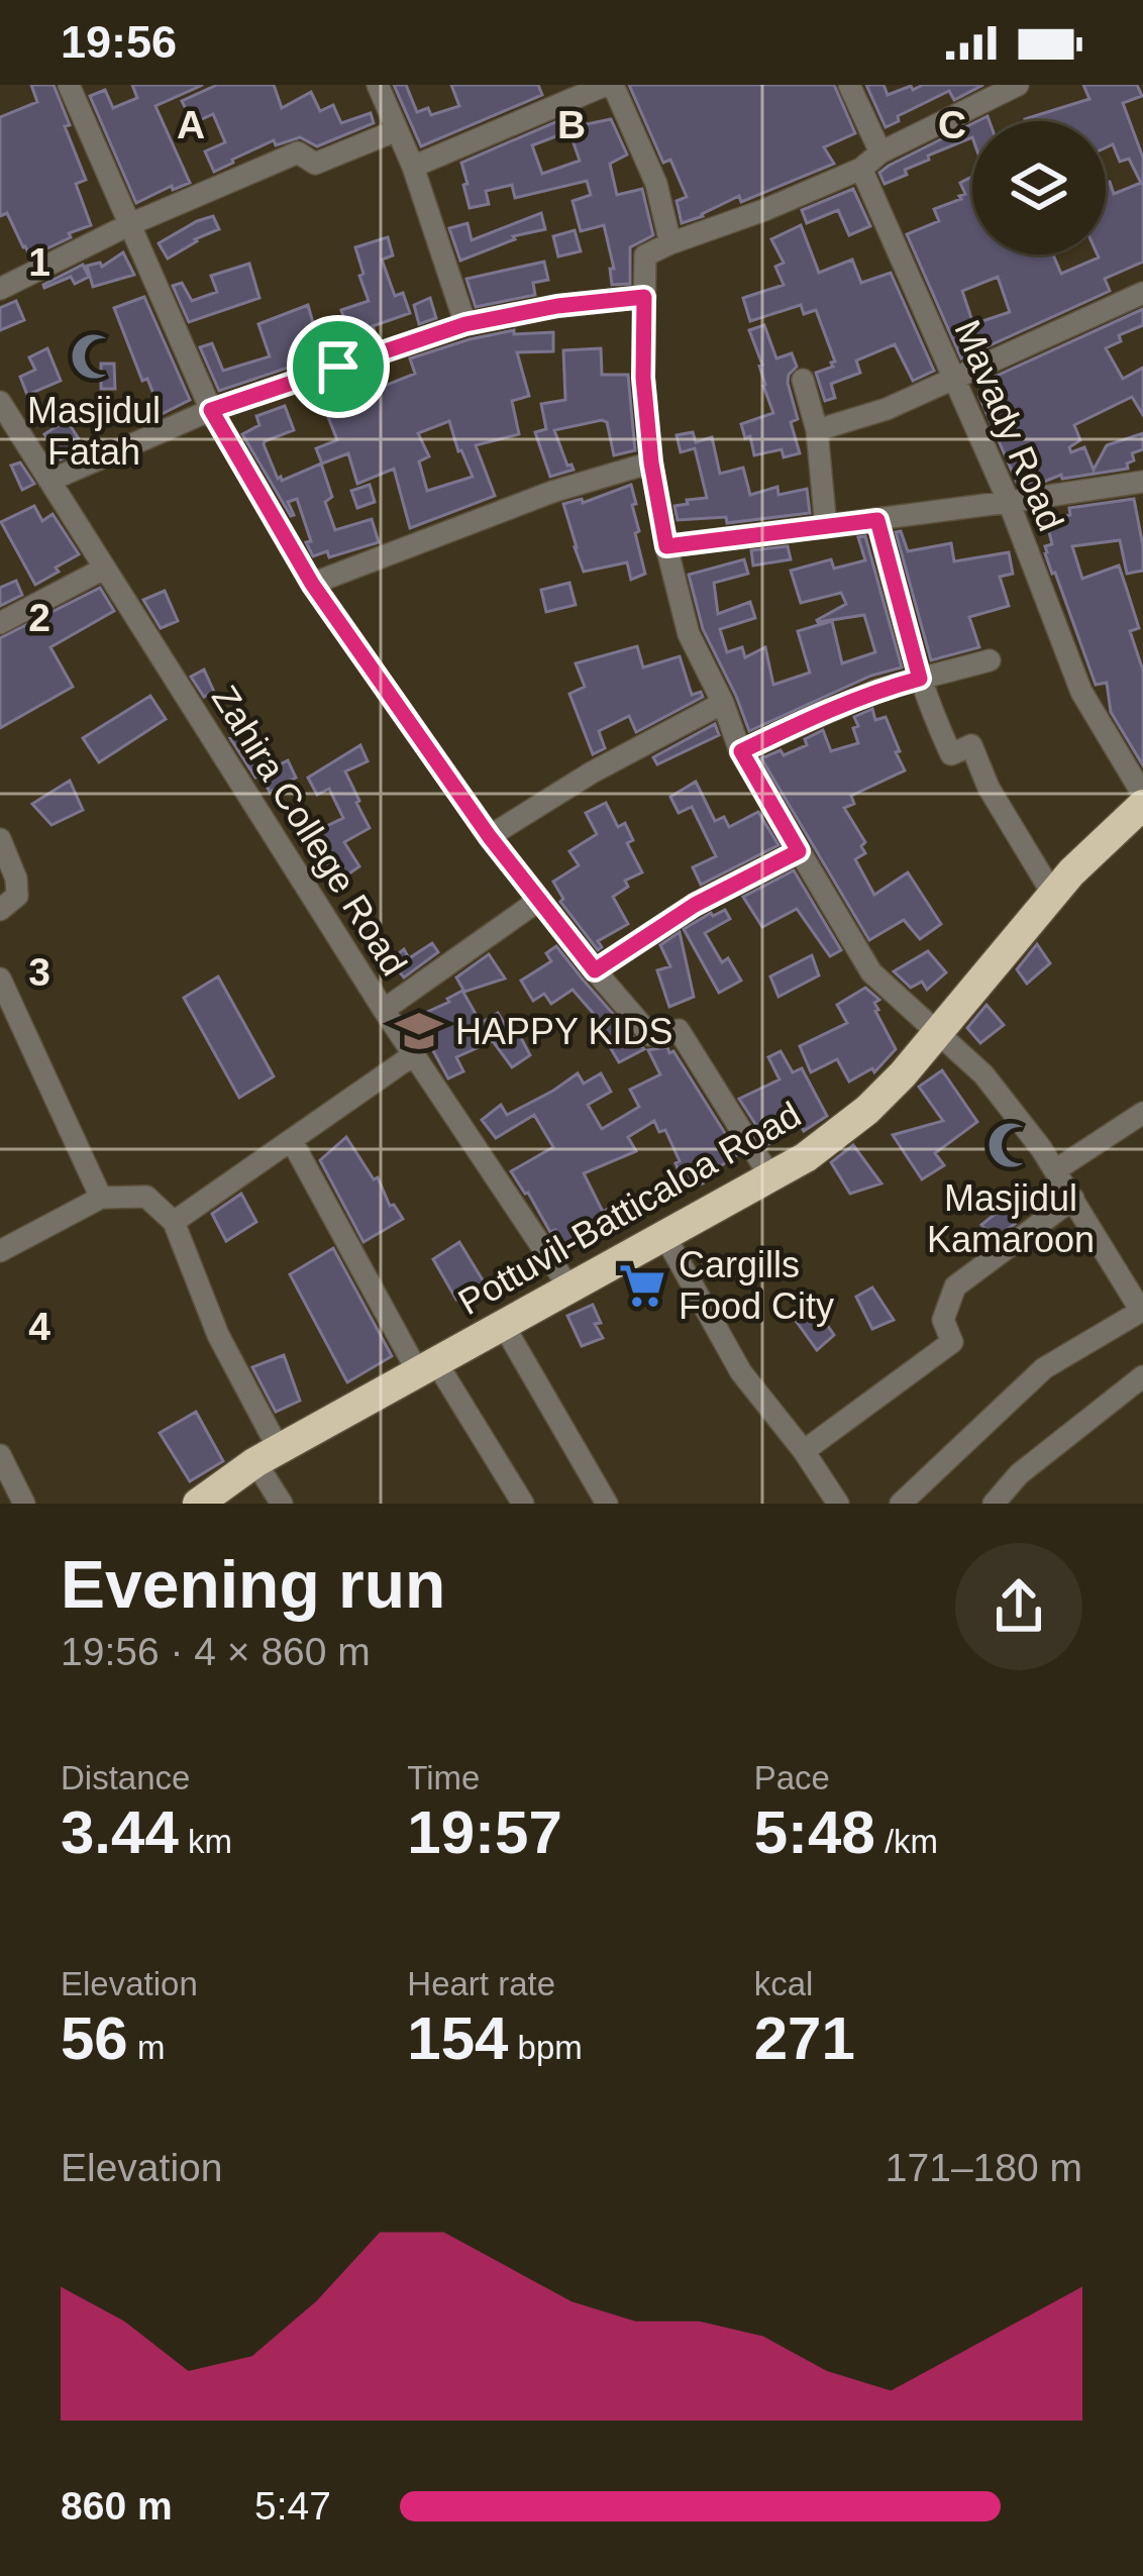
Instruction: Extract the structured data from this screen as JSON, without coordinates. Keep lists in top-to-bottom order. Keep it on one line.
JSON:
{"streets":{"highway":["Pottuvil-Batticaloa Road"],"street":["Mavady Road","Zahira College Road"]},"crossings":[["Zahira College Road","Pottuvil-Batticaloa Road"]],"places":{"mosque":["Masjidul Fatah","Masjidul Kamaroon"],"school or university":["HAPPY KIDS"],"supermarket":["Cargills Food City"]},"page":{"status":"19:56","heading":["Evening run","19:56 · 4 × 860 m"],"stats":[["Distance","3.44 km"],["Time","19:57"],["Pace","5:48 /km"],["Elevation","56 m"],["Heart rate","154 bpm"],["kcal","271"]],"chart":["Elevation","171–180 m"],"list":[{"name":"860 m","note":"5:47"}]},"grid":{"columns":["A","B","C"],"rows":["1","2","3","4"]}}
